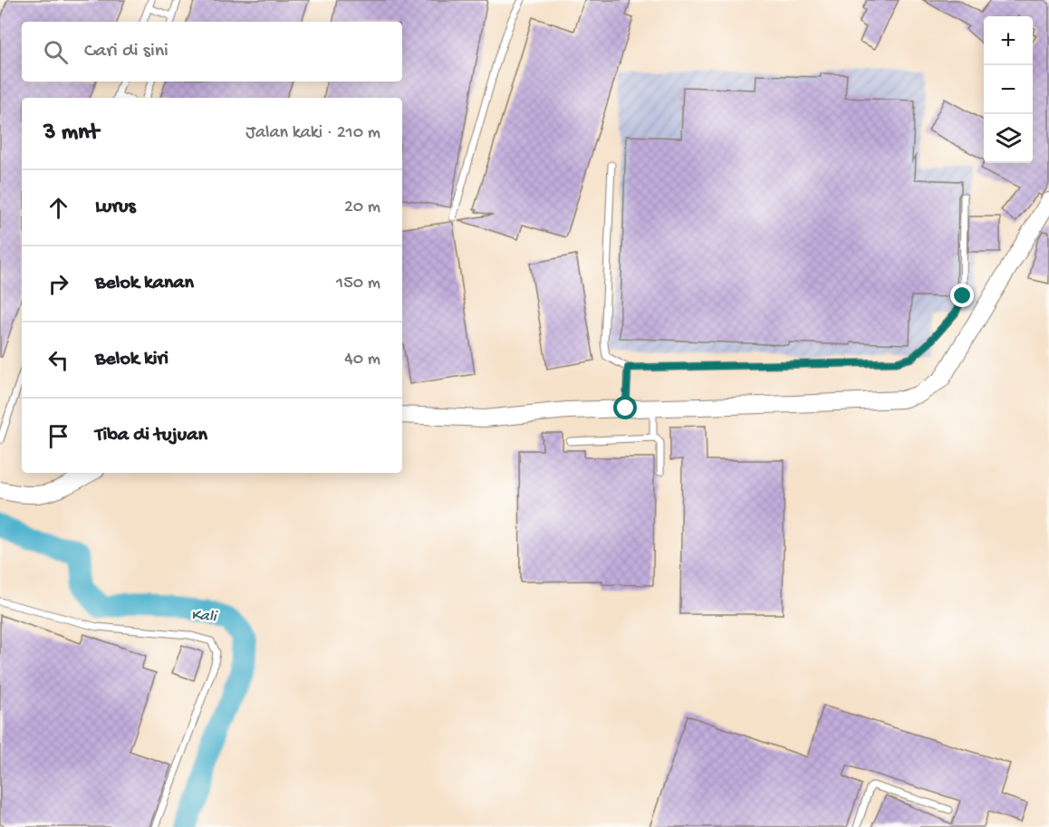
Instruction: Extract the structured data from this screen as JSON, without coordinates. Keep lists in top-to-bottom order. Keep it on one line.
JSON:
{"water":["Kali"],"page":{"map_buttons":["+","−"],"search":"Cari di sini","heading":["3 mnt","Jalan kaki · 210 m"],"list":[["Lurus","20 m"],["Belok kanan","150 m"],["Belok kiri","40 m"],"Tiba di tujuan"]}}
